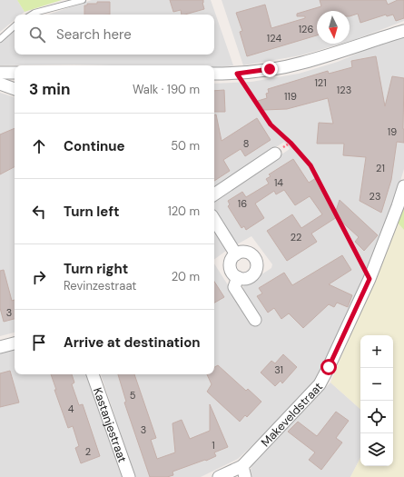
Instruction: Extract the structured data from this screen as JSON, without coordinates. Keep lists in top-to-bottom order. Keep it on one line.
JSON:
{"streets":{"street":["Makeveldstraat","Kastanjestraat"]},"house_numbers":["126","124","121","123","119","19","8","21","14","23","16","22","3","31","5","4","3","1","2"],"north":"bottom","page":{"search":"Search here","heading":["3 min","Walk · 190 m"],"list":[["Continue","50 m"],["Turn left","120 m"],["Turn right","Revinzestraat","20 m"],"Arrive at destination"],"map_buttons":["+","−"]}}
